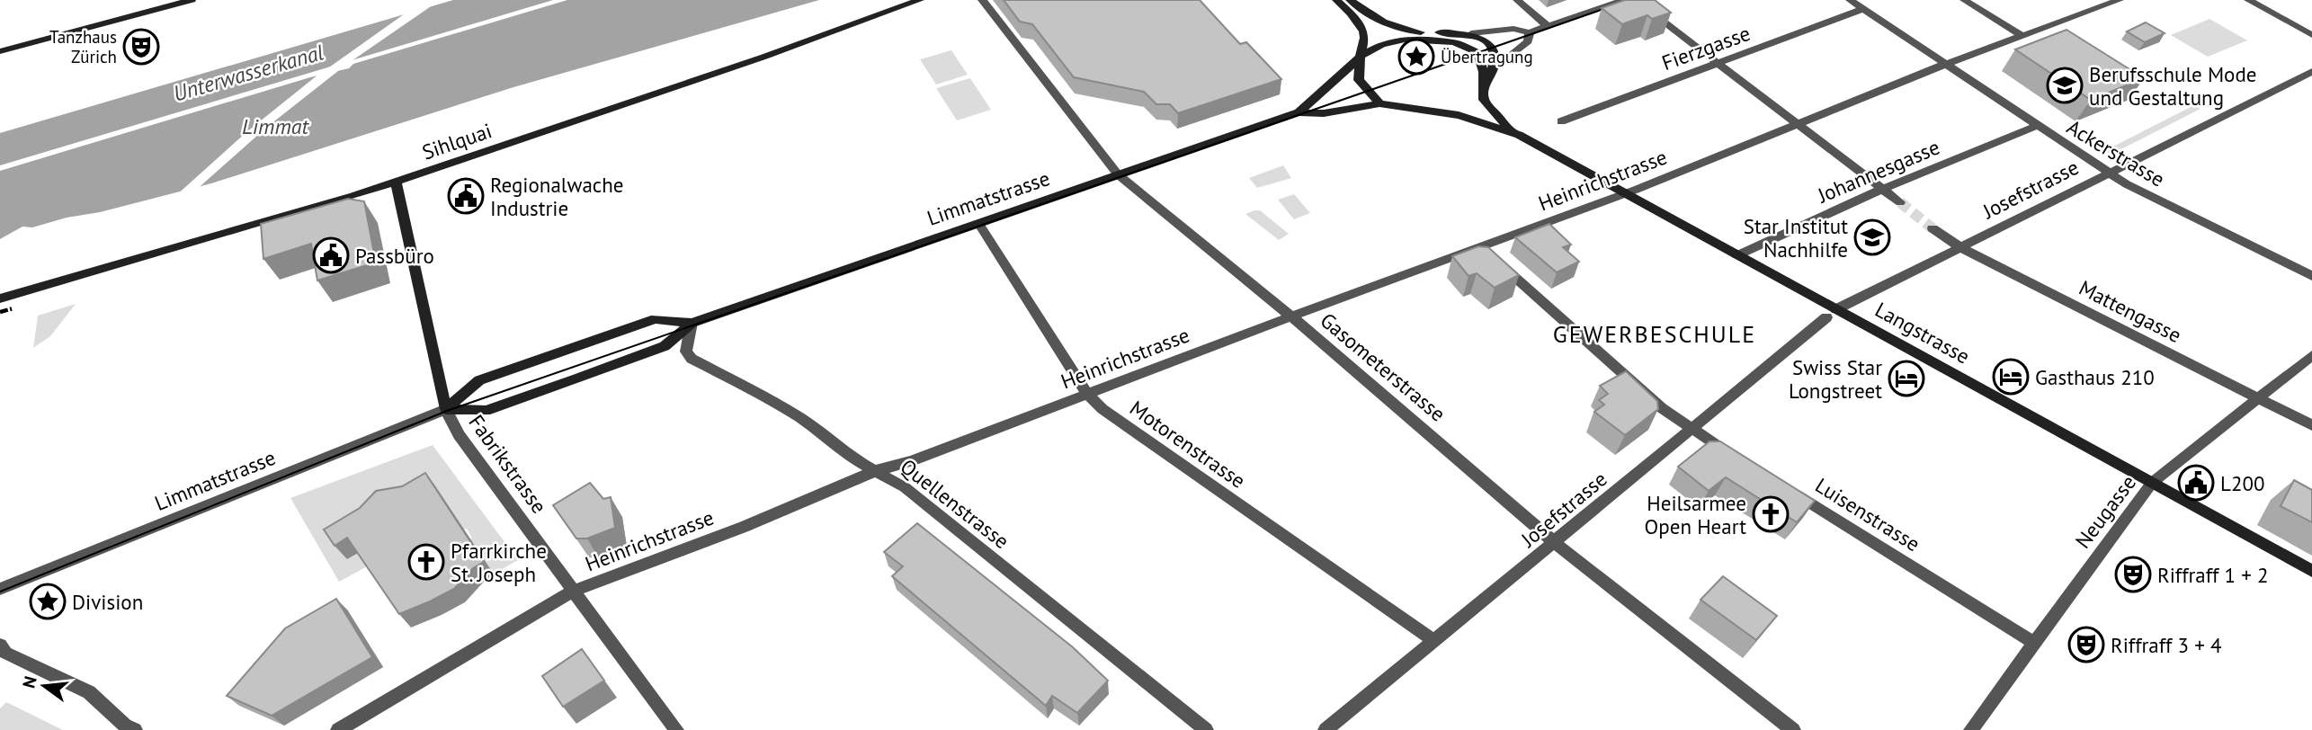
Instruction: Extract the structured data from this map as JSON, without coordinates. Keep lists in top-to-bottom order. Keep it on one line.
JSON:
{"streets":{"street":["Fierzgasse","Sihlquai","Ackerstrasse","Johannesgasse","Heinrichstrasse","Josefstrasse","Limmatstrasse","Mattengasse","Langstrasse","Gasometerstrasse","Motorenstrasse","Fabrikstrasse","Quellenstrasse","Neugasse","Luisenstrasse"]},"crossings":[["Fierzgasse","Ackerstrasse"],["Sihlquai","Fabrikstrasse"],["Ackerstrasse","Johannesgasse"],["Ackerstrasse","Heinrichstrasse"],["Ackerstrasse","Josefstrasse"],["Johannesgasse","Langstrasse"],["Heinrichstrasse","Langstrasse"],["Heinrichstrasse","Gasometerstrasse"],["Heinrichstrasse","Motorenstrasse"],["Heinrichstrasse","Fabrikstrasse"],["Heinrichstrasse","Quellenstrasse"],["Josefstrasse","Mattengasse"],["Josefstrasse","Langstrasse"],["Josefstrasse","Gasometerstrasse"],["Josefstrasse","Motorenstrasse"],["Limmatstrasse","Gasometerstrasse"],["Limmatstrasse","Motorenstrasse"],["Limmatstrasse","Fabrikstrasse"],["Limmatstrasse","Quellenstrasse"],["Mattengasse","Neugasse"],["Langstrasse","Neugasse"],["Neugasse","Luisenstrasse"]],"districts":["GEWERBESCHULE"],"water":["Unterwasserkanal","Limmat"],"places":{"theatre":["Tanzhaus Zürich","Riffraff 1 + 2","Riffraff 3 + 4"],"place":["Übertragung","Division"],"school or university":["Berufsschule Mode und Gestaltung","Star Institut Nachhilfe"],"public building":["Regionalwache Industrie","Passbüro","L200"],"hotel":["Gasthaus 210","Swiss Star Longstreet"],"church":["Heilsarmee Open Heart","Pfarrkirche St. Joseph"]},"north":"left"}
